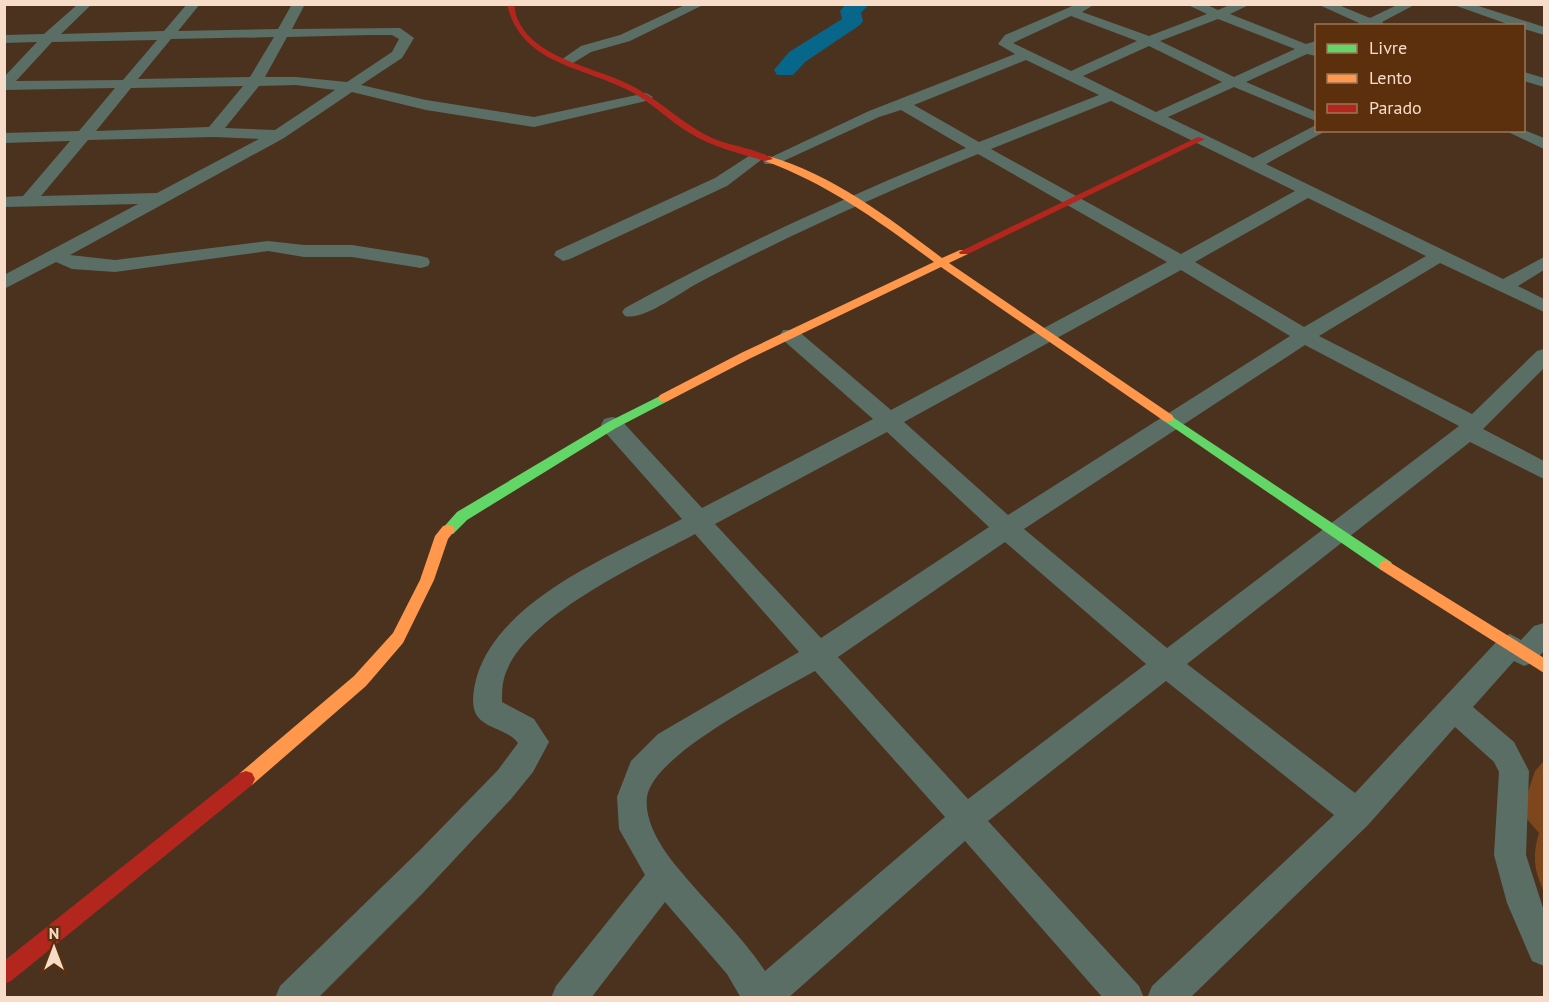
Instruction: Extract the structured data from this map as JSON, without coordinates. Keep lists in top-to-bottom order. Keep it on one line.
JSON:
{"legend":["Livre","Lento","Parado"],"north":"top"}
